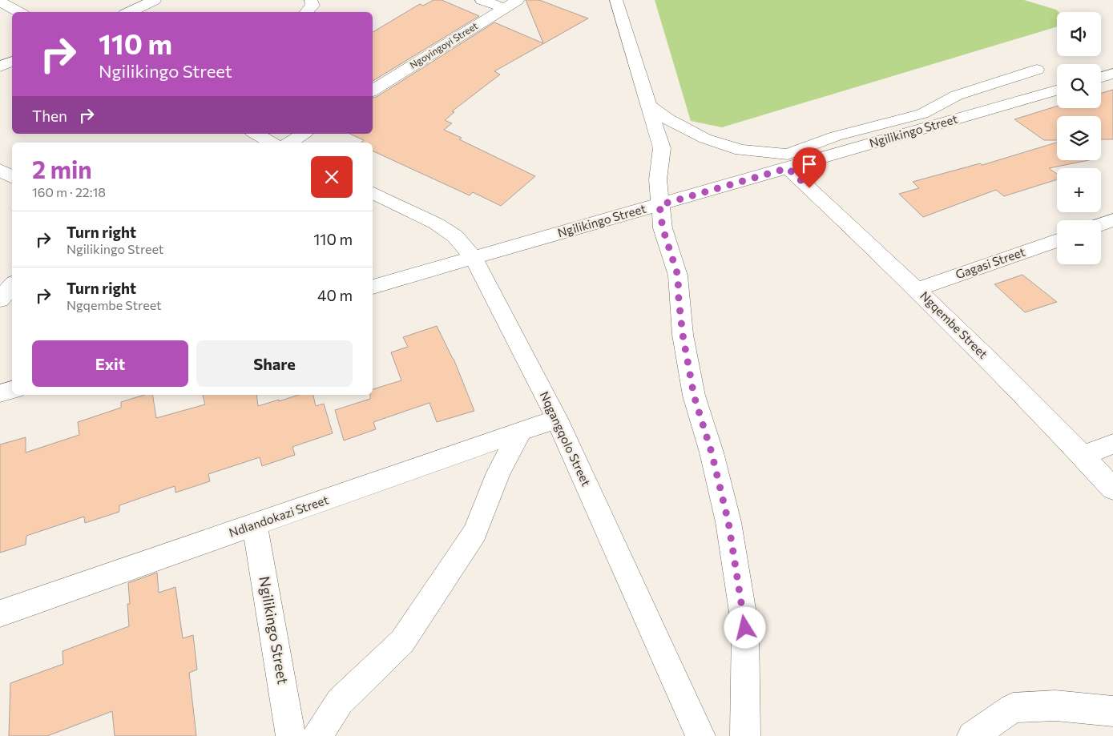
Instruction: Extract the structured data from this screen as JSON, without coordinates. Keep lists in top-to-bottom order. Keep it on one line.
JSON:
{"streets":{"street":["Ngoyingoyi Street","Ngilikingo Street","Gagasi Street","Ngqembe Street","Nqgangqolo Street","Ndlandokazi Street"]},"crossings":[["Ngilikingo Street","Ngqembe Street"],["Ngilikingo Street","Nqgangqolo Street"],["Ngilikingo Street","Ndlandokazi Street"],["Gagasi Street","Ngqembe Street"],["Nqgangqolo Street","Ndlandokazi Street"]],"page":{"map_buttons":["+","−"],"turn":["110 m","Ngilikingo Street"],"then":"Then","heading":["2 min","160 m · 22:18"],"list":[{"name":"Turn right","note":"Ngilikingo Street","value":"110 m"},{"name":"Turn right","note":"Ngqembe Street","value":"40 m"}],"buttons":["Exit","Share"]}}
